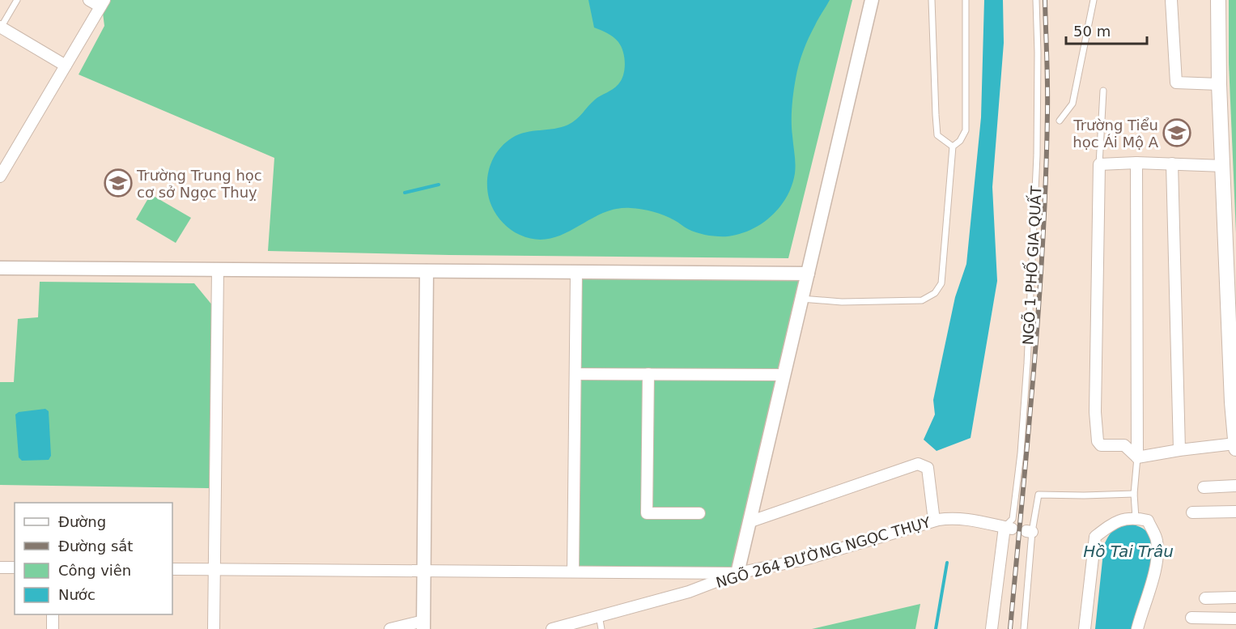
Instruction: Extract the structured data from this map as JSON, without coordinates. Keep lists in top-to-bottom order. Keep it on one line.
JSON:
{"streets":{"street":["NGÕ 264 ĐƯỜNG NGỌC THỤY"],"lane":["NGÕ 1 PHỐ GIA QUẤT"]},"crossings":[["NGÕ 1 PHỐ GIA QUẤT","NGÕ 264 ĐƯỜNG NGỌC THỤY"]],"water":["Hồ Tai Trâu"],"places":{"school or university":["Trường Tiểu học Ái Mộ A","Trường Trung học cơ sở Ngọc Thuỵ"]},"legend":["Đường","Đường sắt","Công viên","Nước"],"scale_bar":"50 m"}
